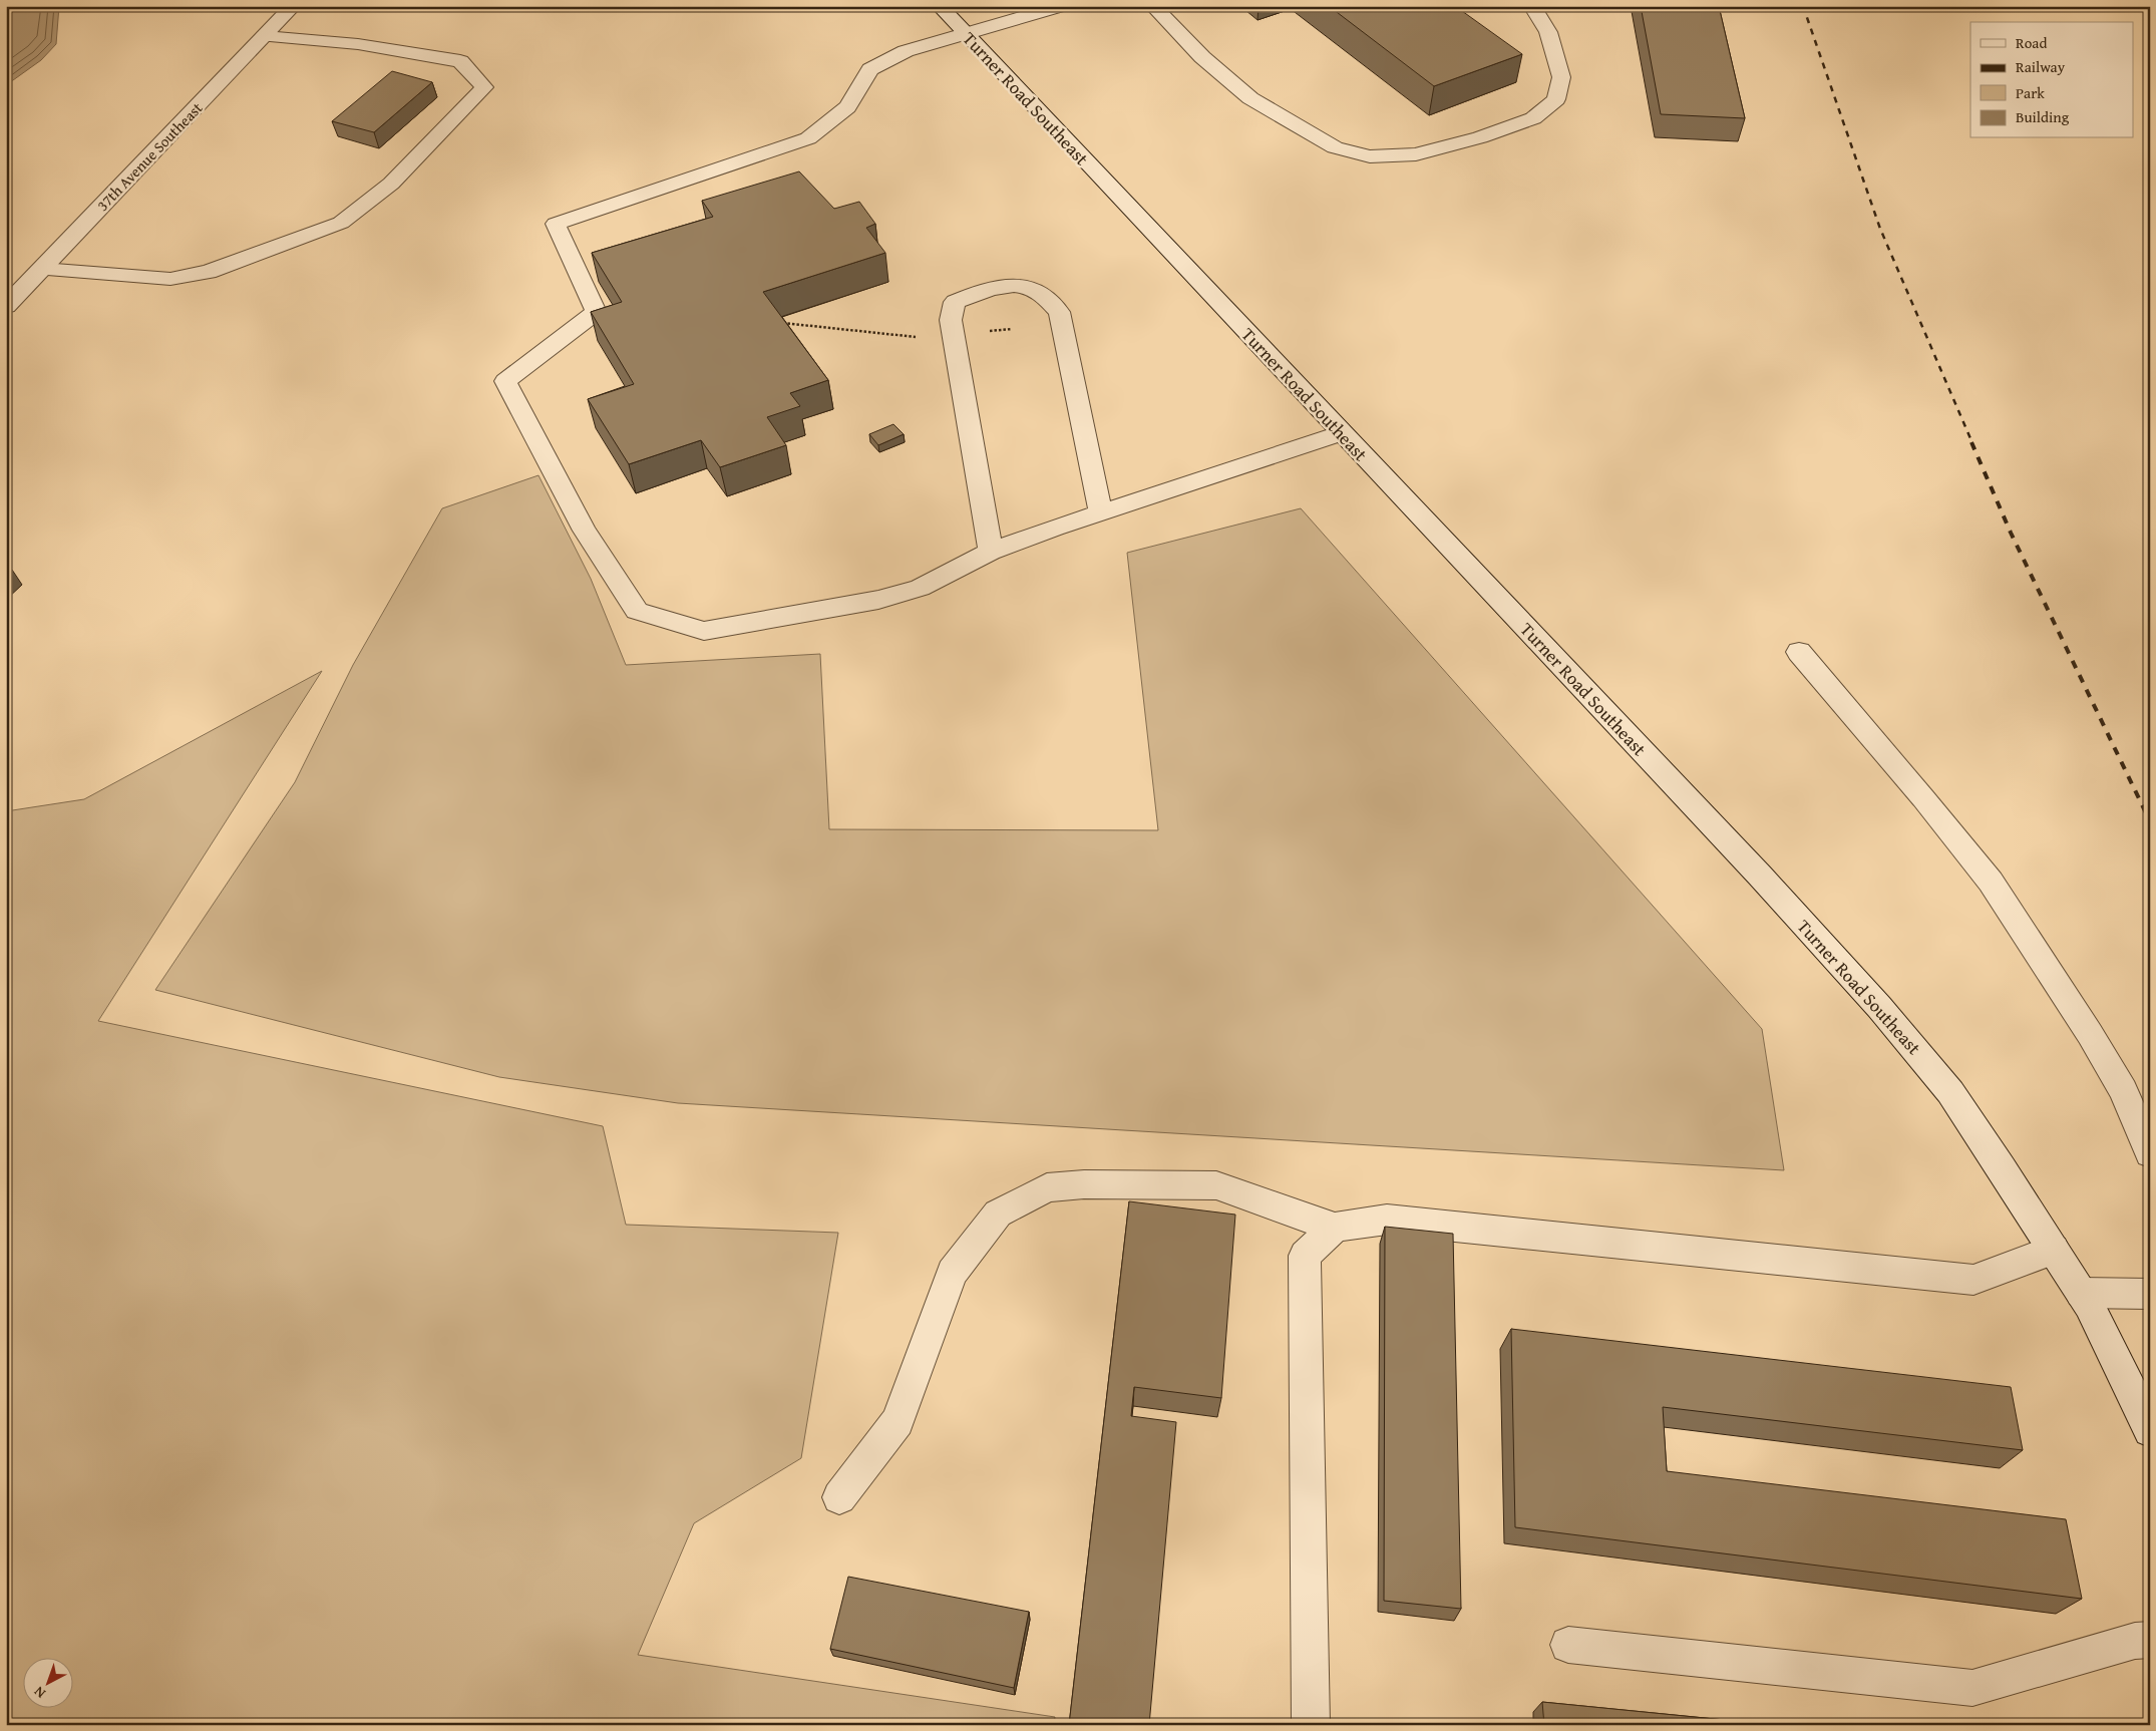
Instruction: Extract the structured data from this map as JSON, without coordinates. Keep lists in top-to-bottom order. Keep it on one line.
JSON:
{"streets":{"main road":["Turner Road Southeast","37th Avenue Southeast"]},"legend":["Road","Railway","Park","Building"],"north":"bottom left"}
